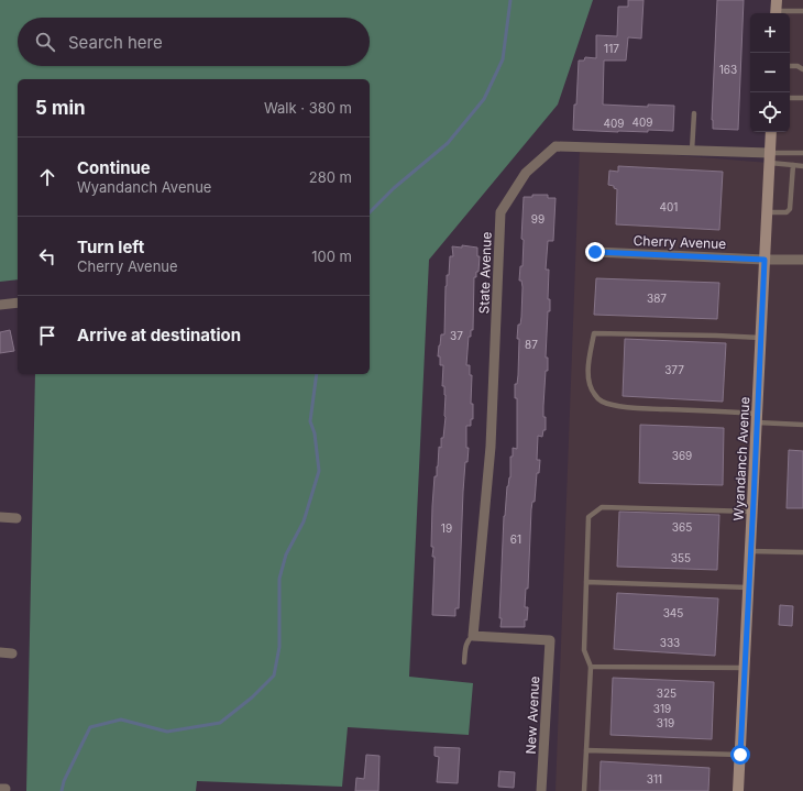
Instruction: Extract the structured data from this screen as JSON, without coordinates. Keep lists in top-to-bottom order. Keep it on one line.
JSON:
{"streets":{"street":["Cherry Avenue","State Avenue","Wyandanch Avenue","New Avenue"]},"crossings":[["Cherry Avenue","Wyandanch Avenue"],["State Avenue","Wyandanch Avenue"],["State Avenue","New Avenue"]],"house_numbers":["117","163","409","409","401","99","387","37","87","377","369","365","19","61","355","345","333","325","319","319","311"],"page":{"map_buttons":["+","−"],"search":"Search here","heading":["5 min","Walk · 380 m"],"list":[["Continue","Wyandanch Avenue","280 m"],["Turn left","Cherry Avenue","100 m"],"Arrive at destination"]}}
